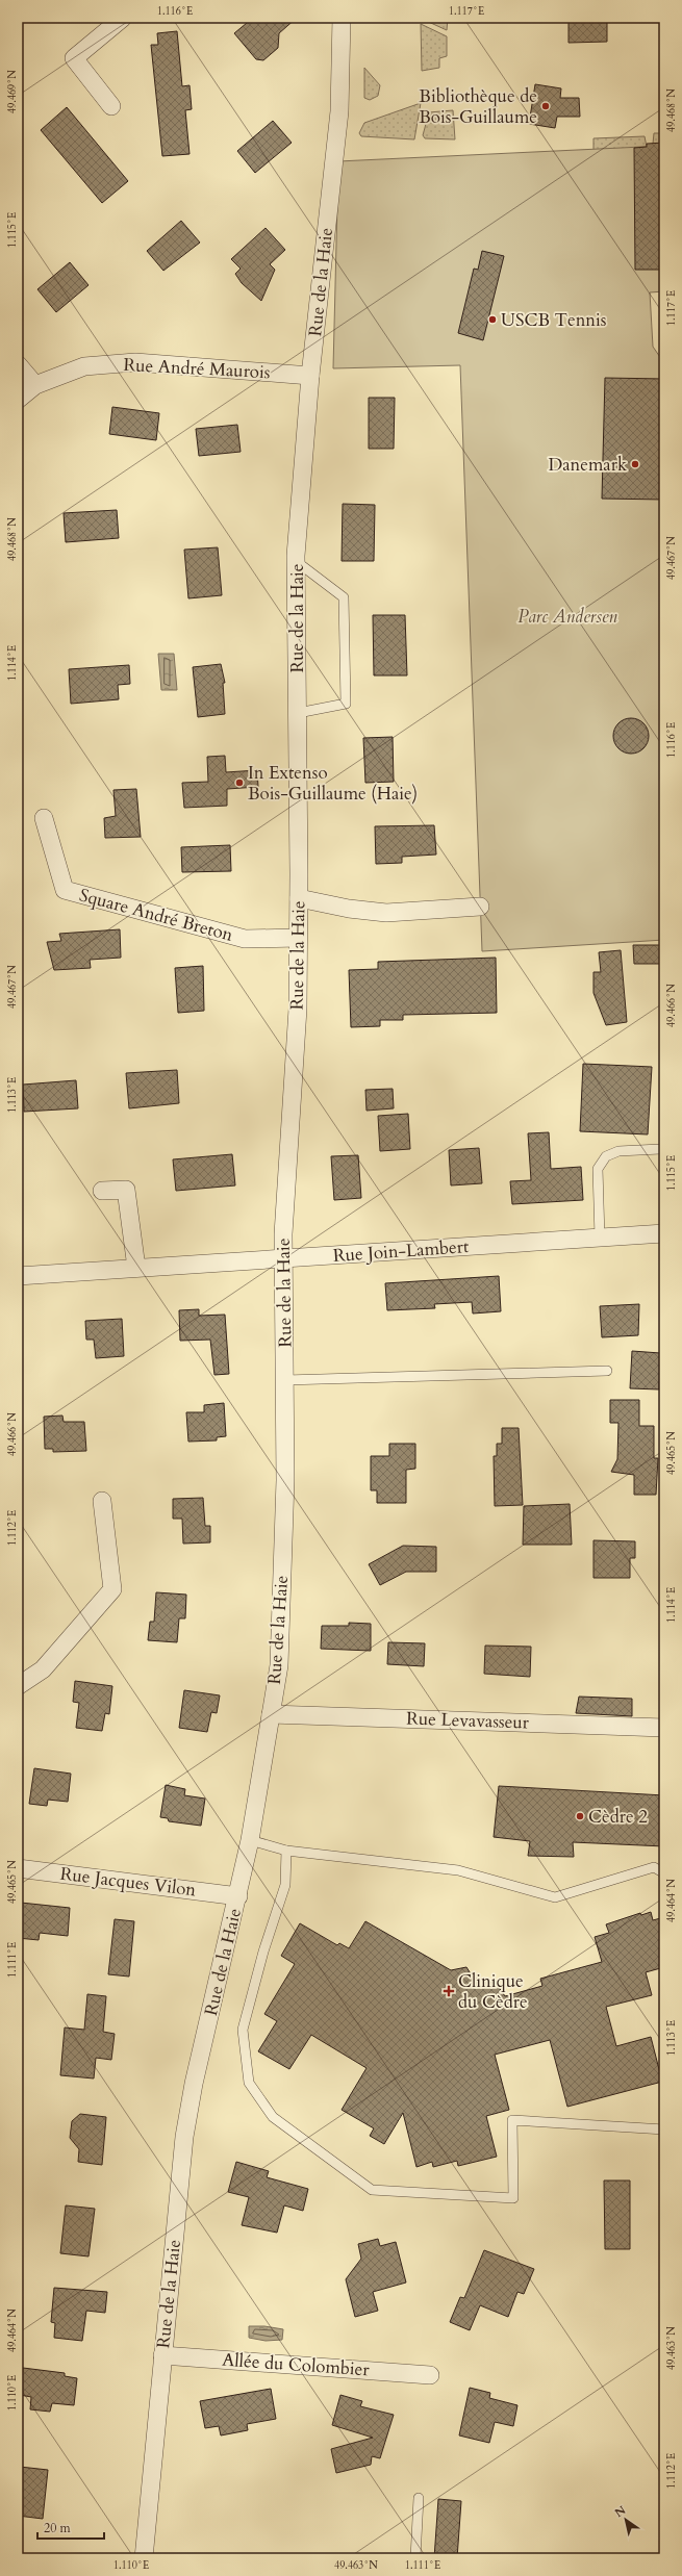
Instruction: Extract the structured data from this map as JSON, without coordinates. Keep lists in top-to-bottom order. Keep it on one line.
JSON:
{"streets":{"street":["Rue de la Haie","Rue André Maurois","Square André Breton","Rue Join-Lambert","Rue Levavasseur","Rue Jacques Vilon","Allée du Colombier"]},"crossings":[["Rue de la Haie","Rue André Maurois"],["Rue de la Haie","Square André Breton"],["Rue de la Haie","Rue Join-Lambert"],["Rue de la Haie","Rue Levavasseur"],["Rue de la Haie","Rue Jacques Vilon"],["Rue de la Haie","Allée du Colombier"]],"parks":["Parc Andersen"],"places":{"other":["Bibliothèque de Bois-Guillaume","USCB Tennis","Danemark","In Extenso Bois-Guillaume (Haie)","Cèdre 2"],"health":["Clinique du Cèdre"]},"scale_bar":"20 m","north":"top left","coordinates":["1.116°E","1.117°E","49.469°N","49.468°N","1.115°E","49.467°N","1.114°E","49.466°N","1.113°E","49.465°N","1.112°E","49.464°N","1.111°E","49.463°N","1.110°E"]}
